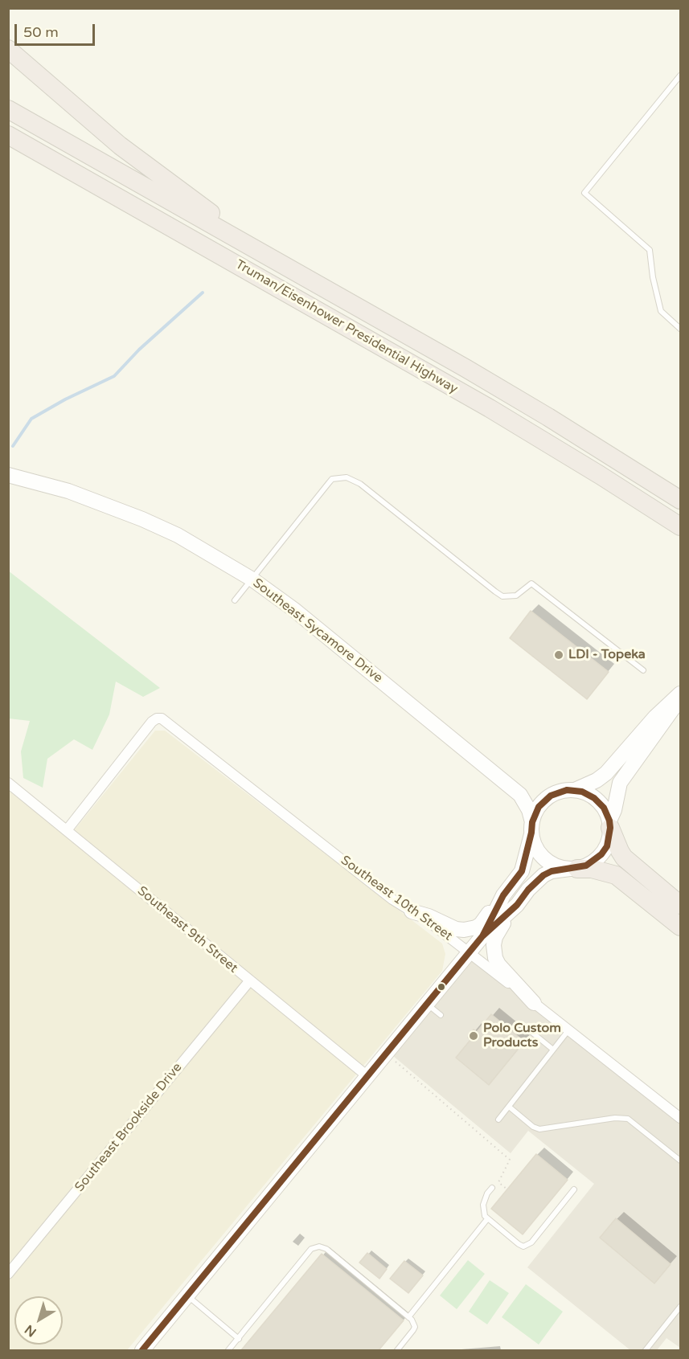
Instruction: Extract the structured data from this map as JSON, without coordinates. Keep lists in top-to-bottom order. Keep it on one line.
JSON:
{"streets":{"highway":["Truman/Eisenhower Presidential Highway"],"street":["Southeast Sycamore Drive","Southeast 10th Street","Southeast 9th Street","Southeast Brookside Drive"]},"crossings":[["Southeast 10th Street","Southeast 9th Street"],["Southeast 9th Street","Southeast Brookside Drive"]],"places":["LDI - Topeka","Polo Custom Products"],"scale_bar":"50 m","north":"bottom left"}
